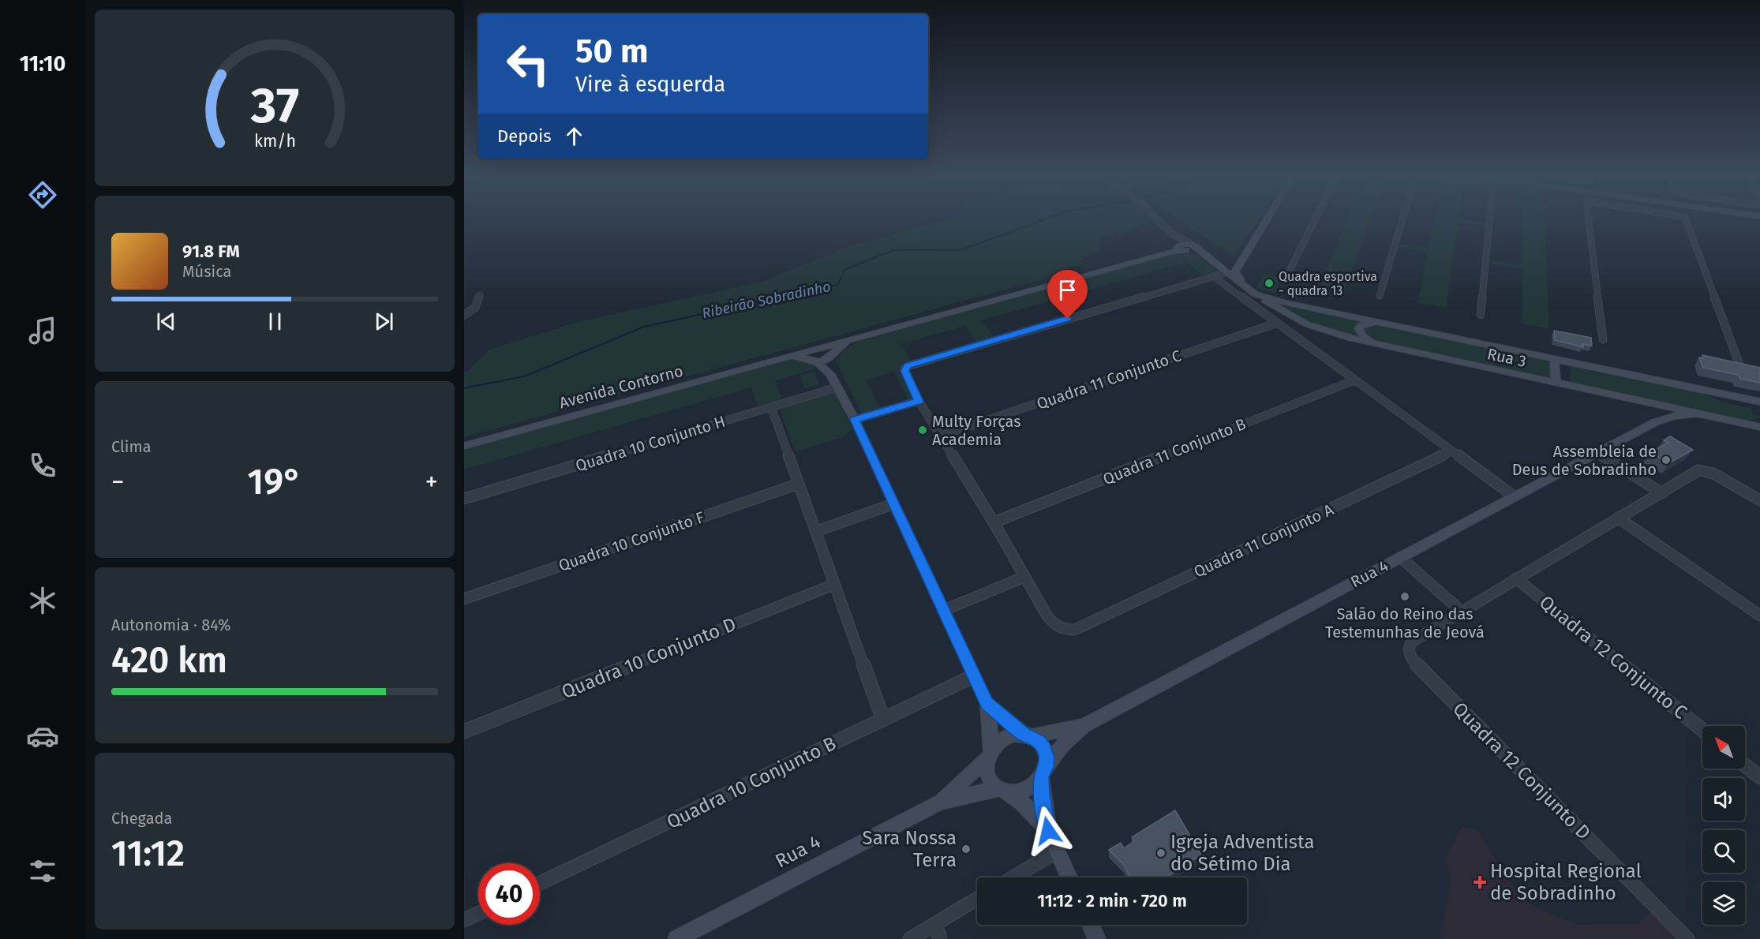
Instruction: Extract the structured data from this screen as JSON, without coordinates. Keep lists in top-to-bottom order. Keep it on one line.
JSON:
{"streets":{"street":["Rua 3","Quadra 11 Conjunto C","Avenida Contorno","Quadra 10 Conjunto H","Quadra 11 Conjunto B","Quadra 11 Conjunto A","Quadra 10 Conjunto F","Rua 4","Quadra 12 Conjunto C","Quadra 10 Conjunto D","Quadra 12 Conjunto D","Quadra 10 Conjunto B"]},"crossings":[["Rua 3","Rua 4"]],"water":["Ribeirão Sobradinho"],"places":{"other":["Quadra esportiva - quadra 13","Multy Forças Academia","Assembleia de Deus de Sobradinho","Salão do Reino das Testemunhas de Jeová","Sara Nossa Terra","Igreja Adventista do Sétimo Dia"],"health":["Hospital Regional de Sobradinho"]},"north":"top left","page":{"tabs":"11:10","turn":["50 m","Vire à esquerda"],"then":"Depois","song":["91.8 FM","Música"],"tile":["Clima",["Autonomia · 84%","420 km"],["Chegada","11:12"]],"heat":["−","19°","+"],"limit":"40","trip":"11:12 · 2 min · 720 m","gauge":["37","km/h"]}}
